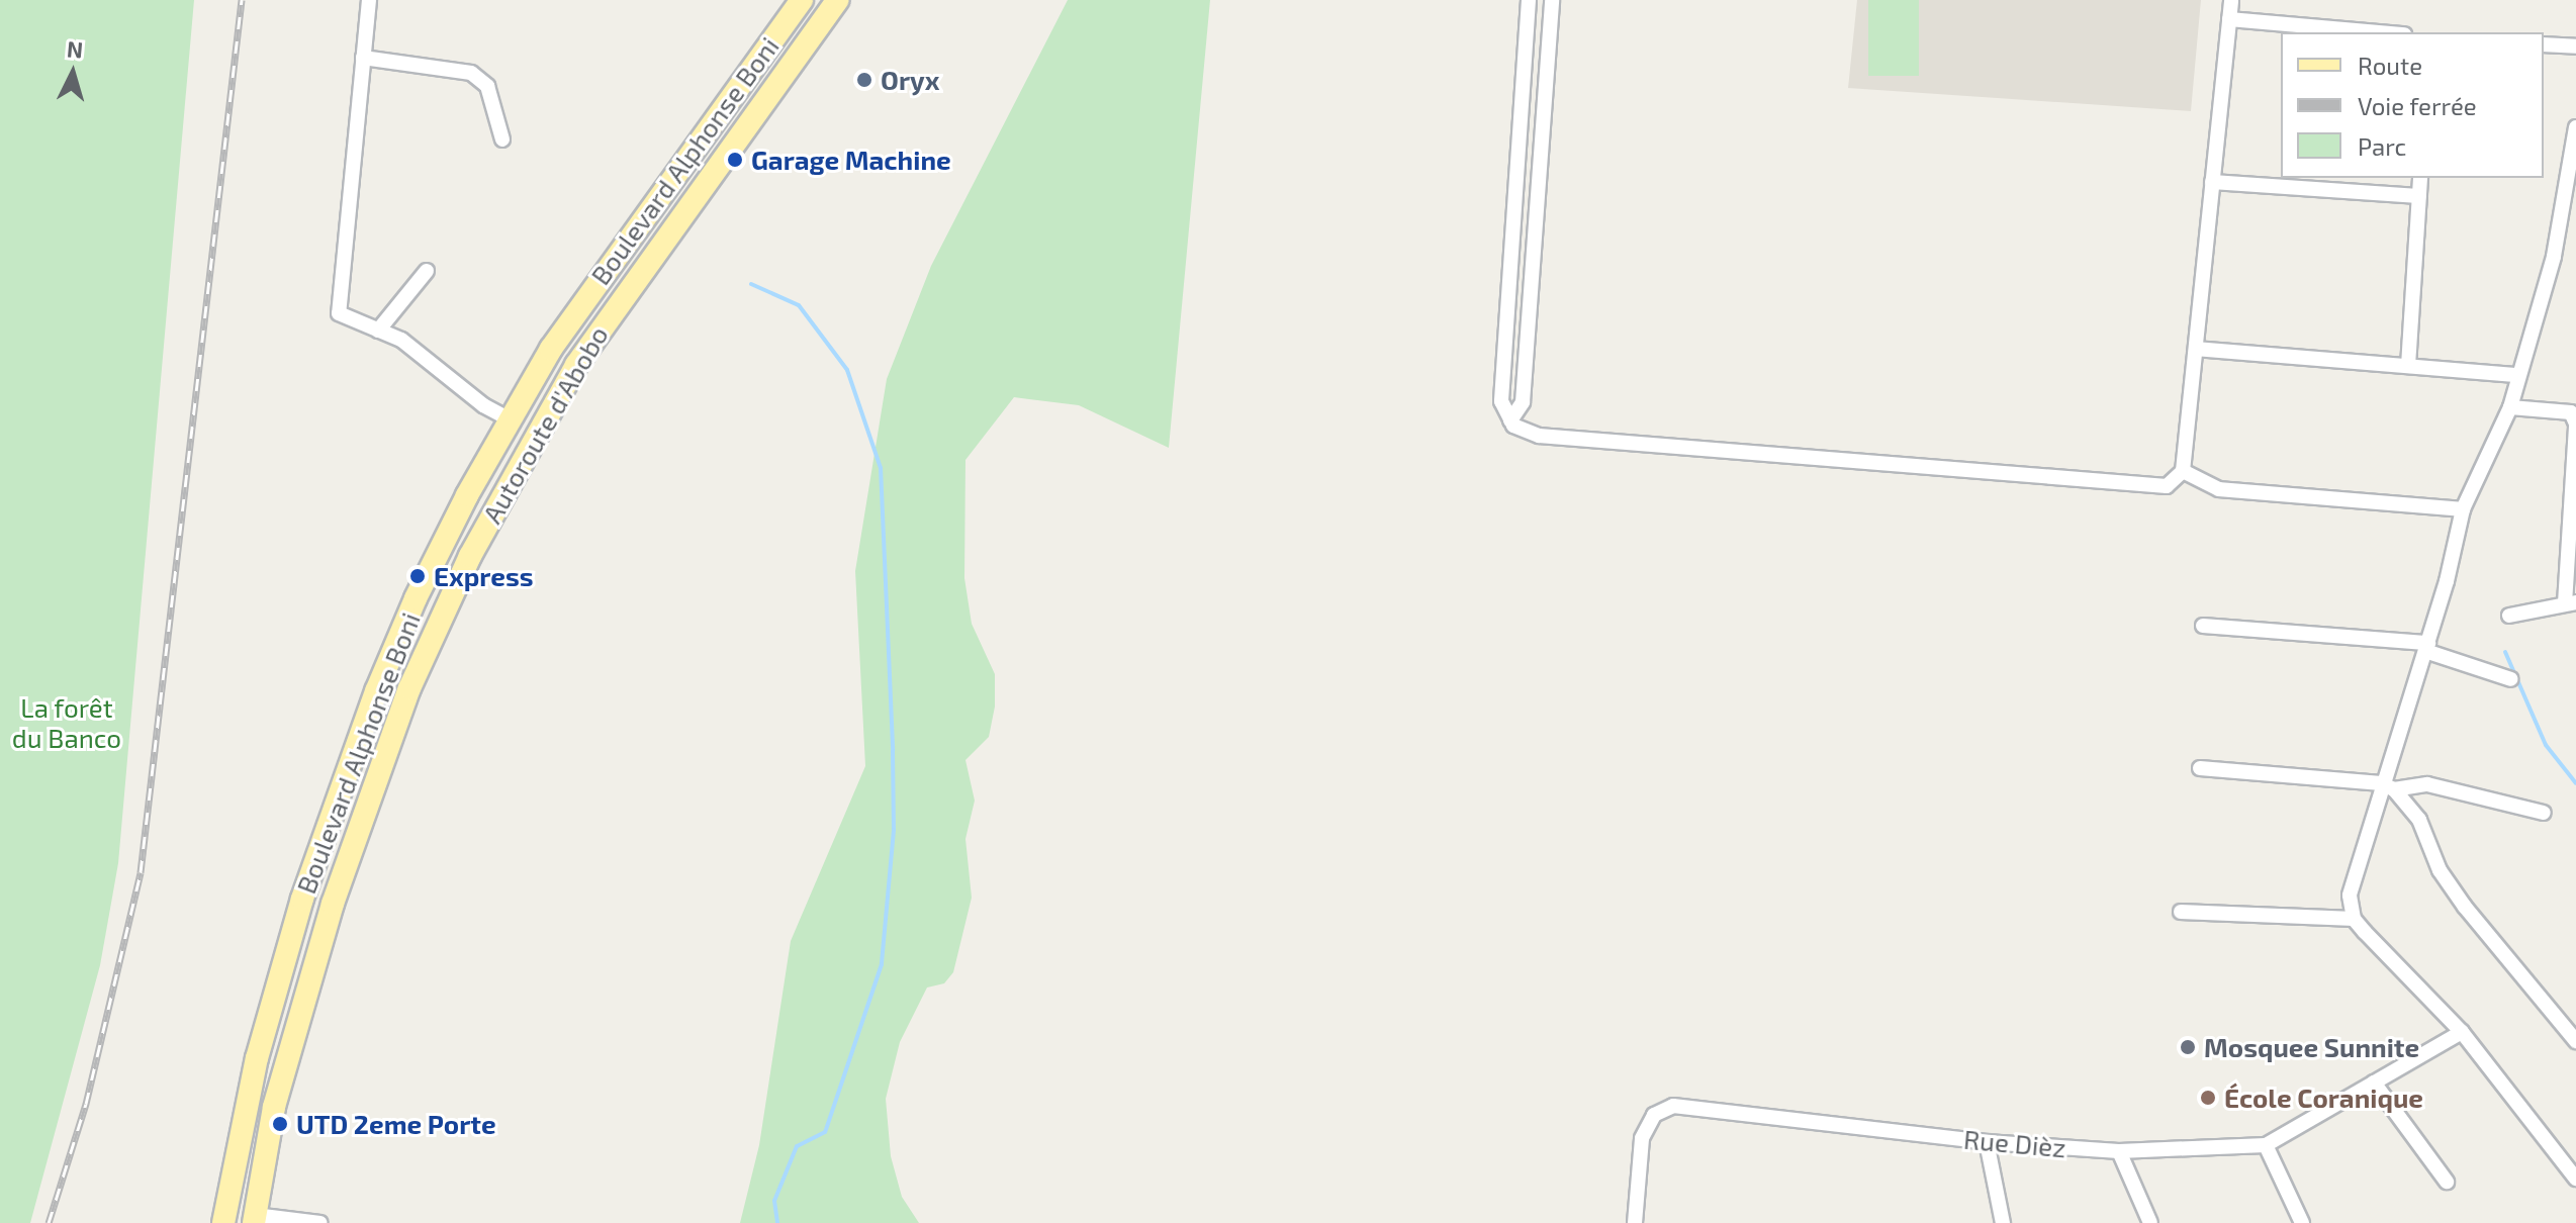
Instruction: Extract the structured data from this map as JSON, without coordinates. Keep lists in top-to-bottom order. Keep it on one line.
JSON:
{"streets":{"main road":["Boulevard Alphonse Boni","Autoroute d'Abobo"],"street":["Rue Dièz"]},"parks":["La forêt du Banco"],"places":["Oryx","Garage Machine","Express","Mosquee Sunnite","École Coranique","UTD 2eme Porte"],"legend":["Route","Voie ferrée","Parc"],"north":"top"}
